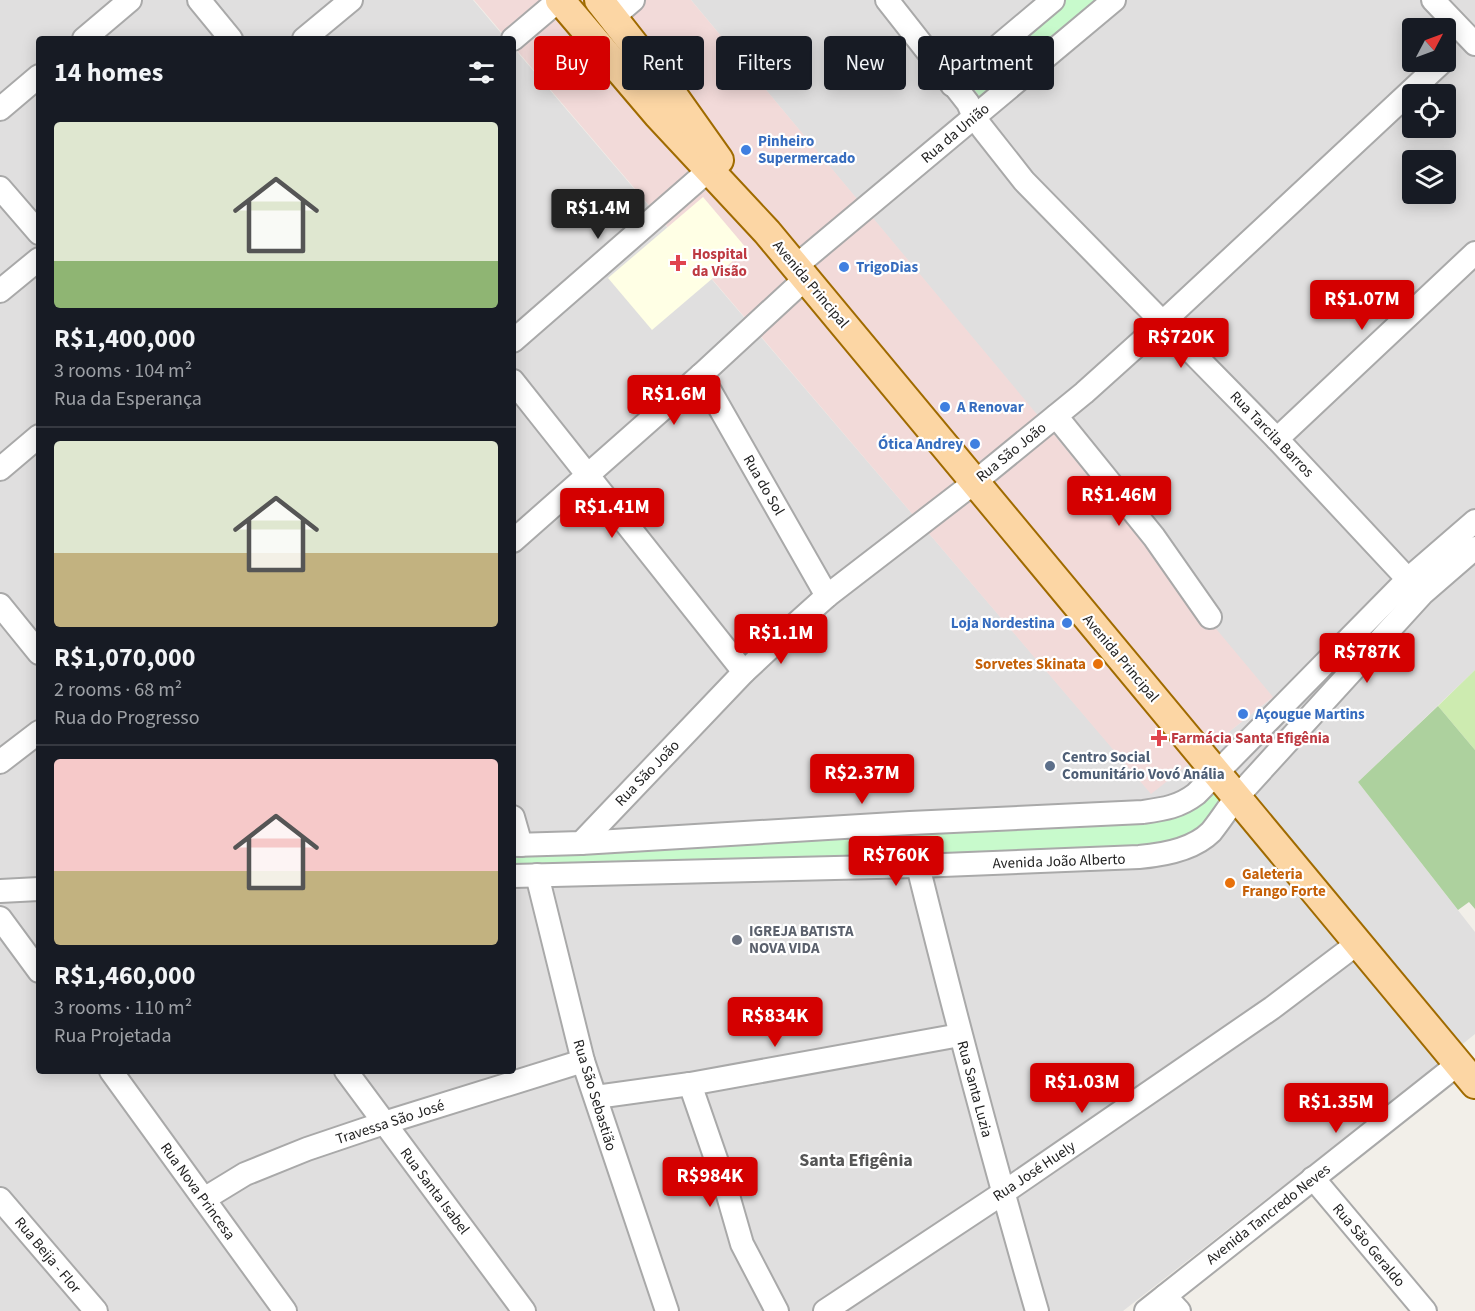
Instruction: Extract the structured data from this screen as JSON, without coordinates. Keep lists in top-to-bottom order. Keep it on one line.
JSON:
{"streets":{"main road":["Avenida Principal"],"street":["Rua da União","Rua Tarcila Barros","Rua São João","Rua do Sol","Avenida João Alberto","Rua Santa Luzia","Rua São Sebastião","Travessa São José","Rua José Huely","Rua Nova Princesa","Rua Santa Isabel","Avenida Tancredo Neves","Rua São Geraldo","Rua Beija - Flor"]},"crossings":[["Rua da União","Avenida Principal"],["Rua da União","Rua Tarcila Barros"],["Rua da União","Rua do Sol"],["Avenida Principal","Rua São João"],["Avenida Principal","Avenida João Alberto"],["Avenida Principal","Rua José Huely"],["Avenida Principal","Avenida Tancredo Neves"],["Rua Tarcila Barros","Rua São João"],["Rua Tarcila Barros","Avenida João Alberto"],["Rua São João","Rua do Sol"],["Rua São João","Avenida João Alberto"],["Avenida João Alberto","Rua Santa Luzia"],["Avenida João Alberto","Rua São Sebastião"],["Rua Santa Luzia","Rua José Huely"],["Rua São Sebastião","Travessa São José"],["Travessa São José","Rua Nova Princesa"],["Travessa São José","Rua Santa Isabel"],["Avenida Tancredo Neves","Rua São Geraldo"]],"districts":["Santa Efigênia"],"places":{"other":["Pinheiro Supermercado","TrigoDias","A Renovar","Ótica Andrey","Loja Nordestina","Sorvetes Skinata","Açougue Martins","Centro Social Comunitário Vovó Anália","Galeteria Frango Forte","IGREJA BATISTA NOVA VIDA"],"health":["Hospital da Visão","Farmácia Santa Efigênia"]},"north":"top right","page":{"chip":["Buy","Rent","Filters","New","Apartment"],"heading":"14 homes","list":[{"name":"R$1,400,000","note":"3 rooms · 104 m² · Rua da Esperança"},{"name":"R$1,070,000","note":"2 rooms · 68 m² · Rua do Progresso"},{"name":"R$1,460,000","note":"3 rooms · 110 m² · Rua Projetada"}],"price":["R$1.4M","R$1.07M","R$720K","R$1.6M","R$1.46M","R$1.41M","R$1.1M","R$787K","R$2.37M","R$760K","R$834K","R$1.03M","R$1.35M","R$984K"]}}
